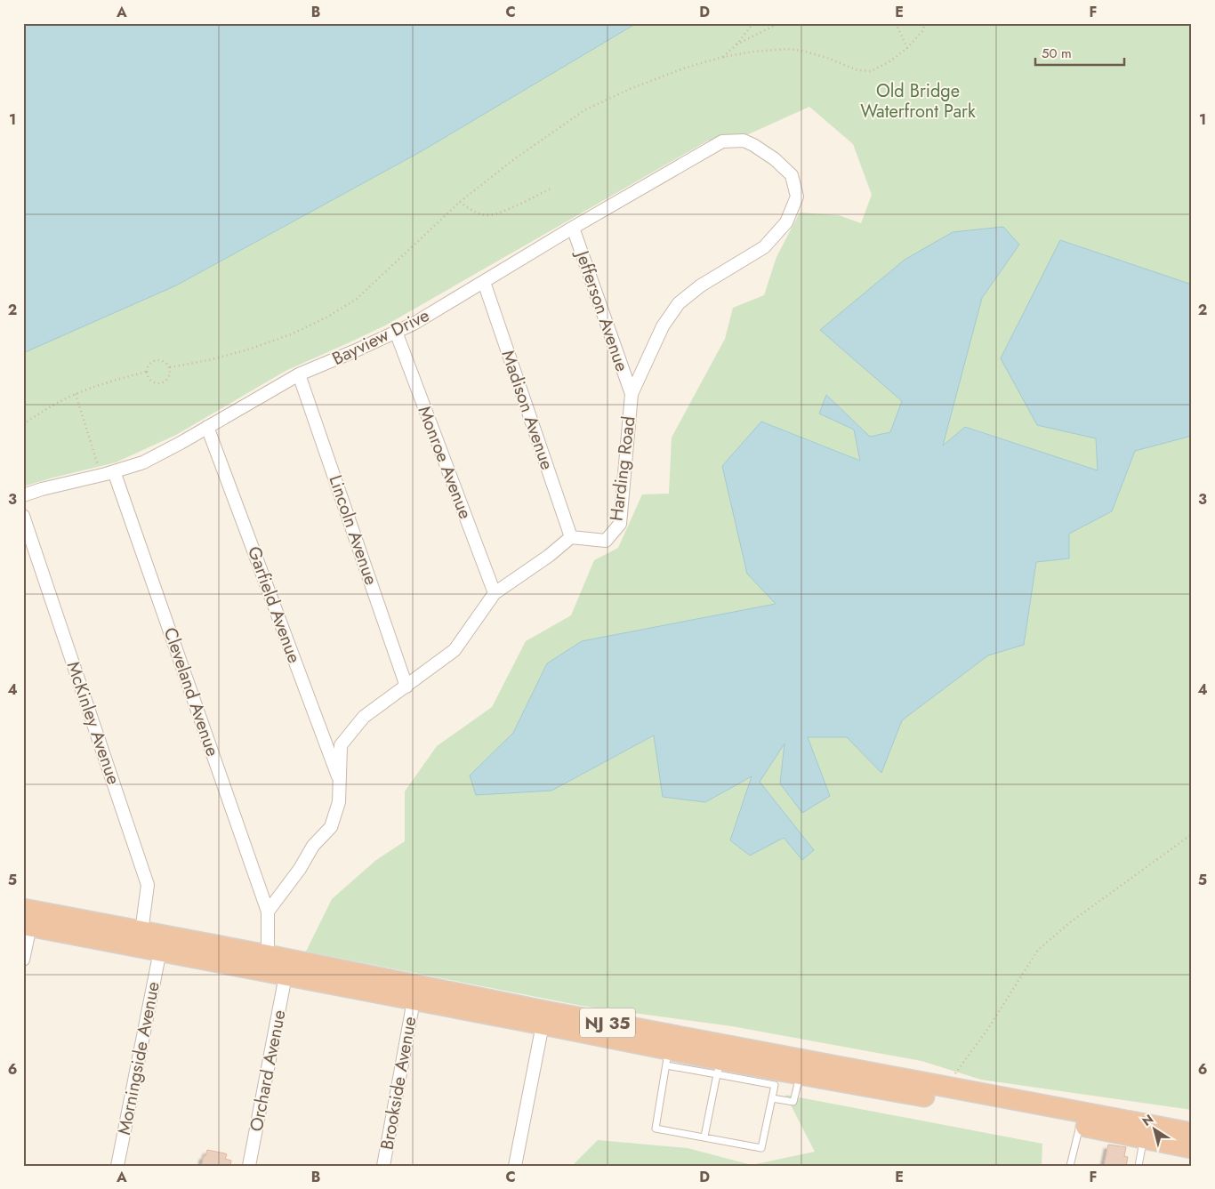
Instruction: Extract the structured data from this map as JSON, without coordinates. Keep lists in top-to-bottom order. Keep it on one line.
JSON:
{"streets":{"highway":["NJ 35"],"street":["Jefferson Avenue","Bayview Drive","Madison Avenue","Monroe Avenue","Harding Road","Lincoln Avenue","Garfield Avenue","Cleveland Avenue","McKinley Avenue","Morningside Avenue","Orchard Avenue","Brookside Avenue"]},"crossings":[["Jefferson Avenue","Bayview Drive"],["Jefferson Avenue","Harding Road"],["Bayview Drive","Madison Avenue"],["Bayview Drive","Monroe Avenue"],["Bayview Drive","Harding Road"],["Bayview Drive","Lincoln Avenue"],["Bayview Drive","Garfield Avenue"],["Bayview Drive","Cleveland Avenue"],["Madison Avenue","Harding Road"],["McKinley Avenue","NJ 35"],["NJ 35","Morningside Avenue"],["NJ 35","Orchard Avenue"],["NJ 35","Brookside Avenue"]],"parks":["Old Bridge Waterfront Park"],"scale_bar":"50 m","north":"top left","grid":{"columns":["A","B","C","D","E","F"],"rows":["1","2","3","4","5","6"]}}
